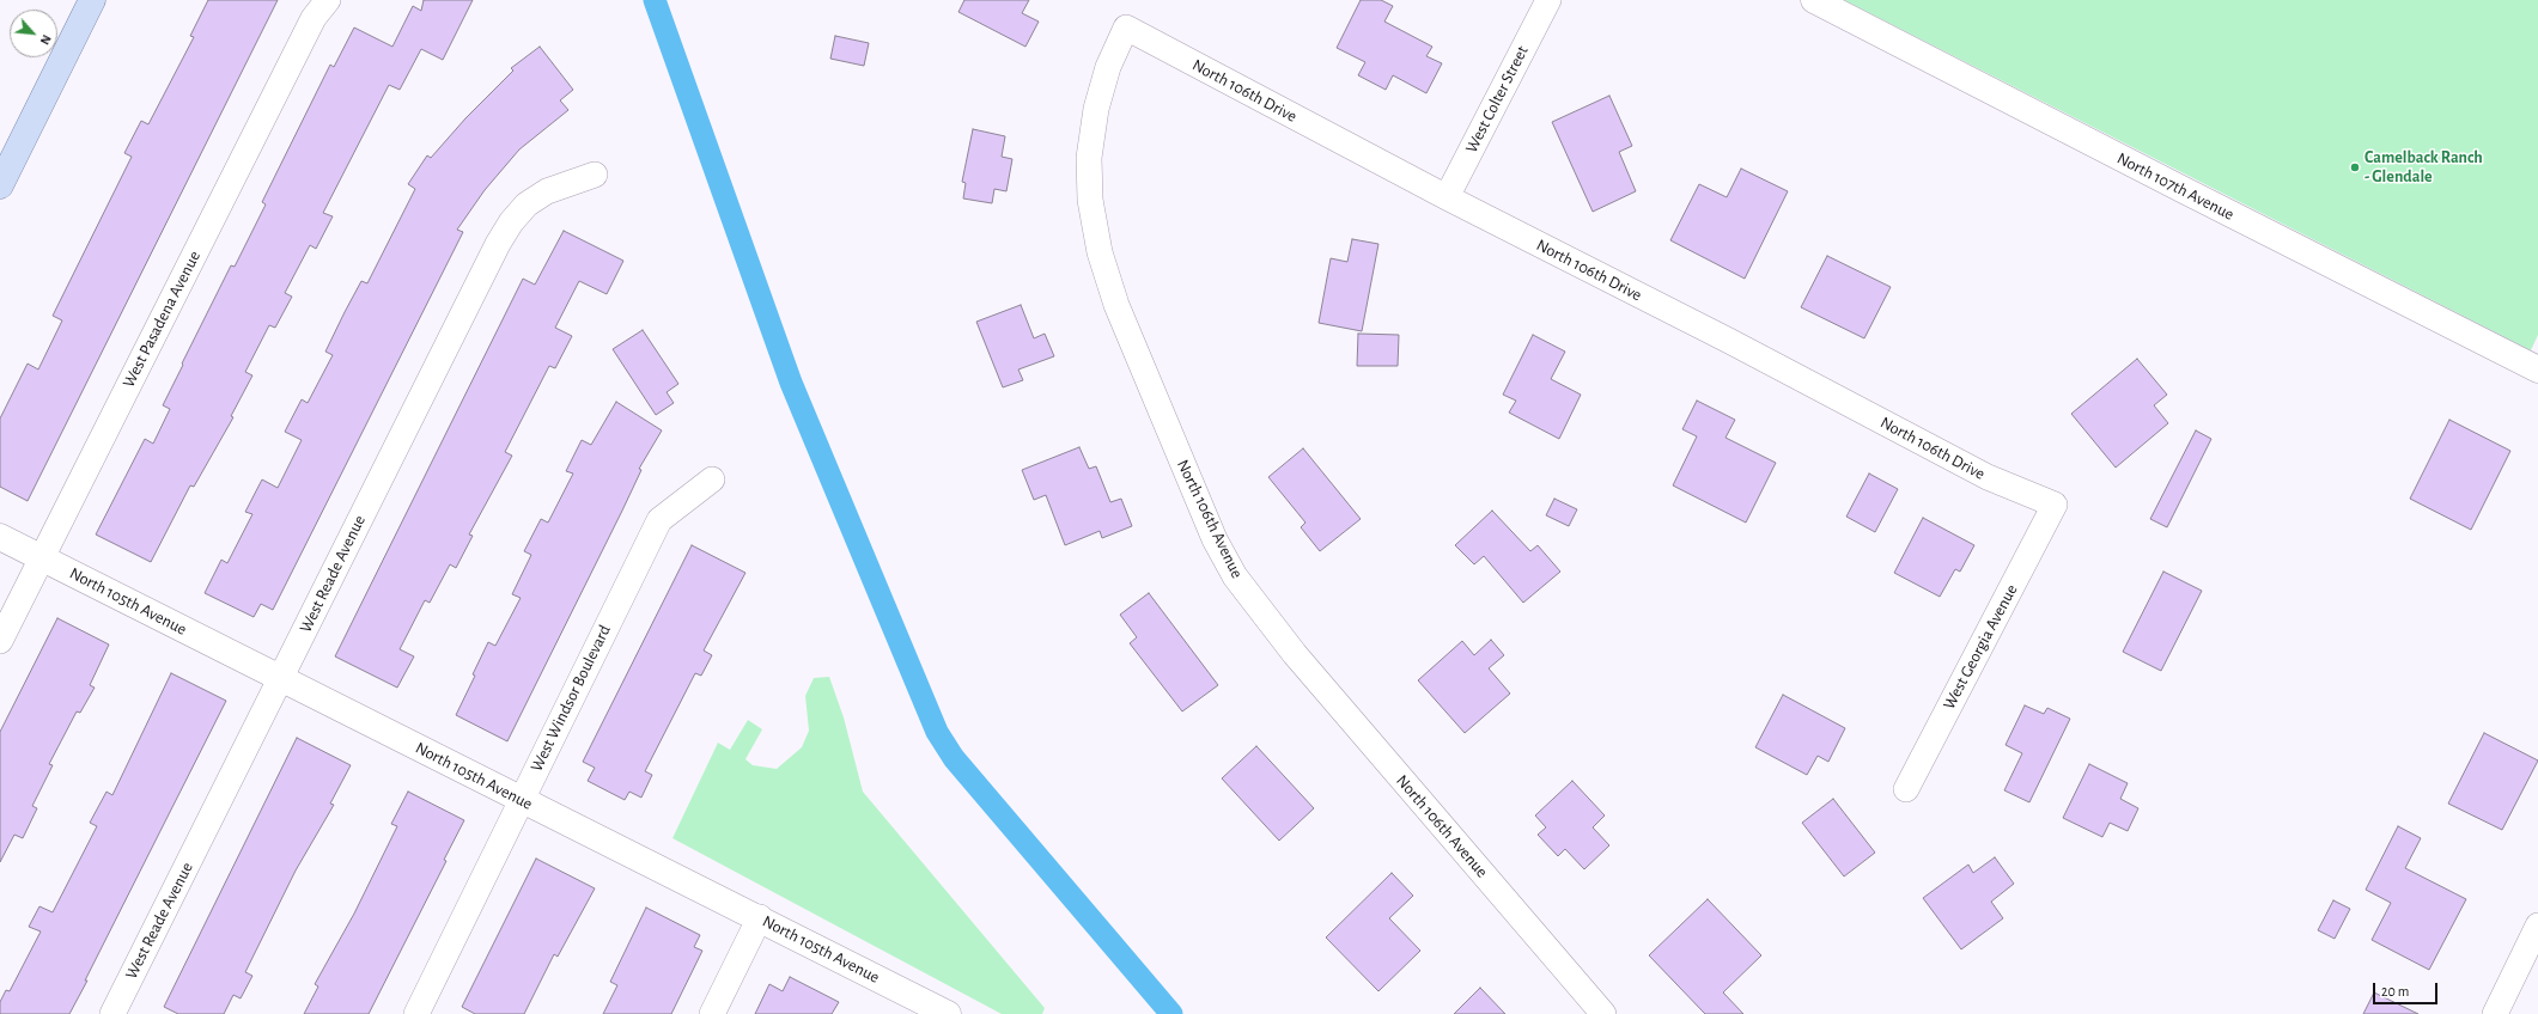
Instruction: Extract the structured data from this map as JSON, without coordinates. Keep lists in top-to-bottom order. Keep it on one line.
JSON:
{"streets":{"street":["North 106th Drive","West Colter Street","North 107th Avenue","West Pasadena Avenue","North 106th Avenue","West Reade Avenue","North 105th Avenue","West Georgia Avenue","West Windsor Boulevard"]},"crossings":[["North 106th Drive","West Colter Street"],["North 106th Drive","North 106th Avenue"],["North 106th Drive","West Georgia Avenue"],["West Pasadena Avenue","North 105th Avenue"],["West Reade Avenue","North 105th Avenue"],["North 105th Avenue","West Windsor Boulevard"]],"places":["Camelback Ranch - Glendale"],"scale_bar":"20 m","north":"bottom right"}
